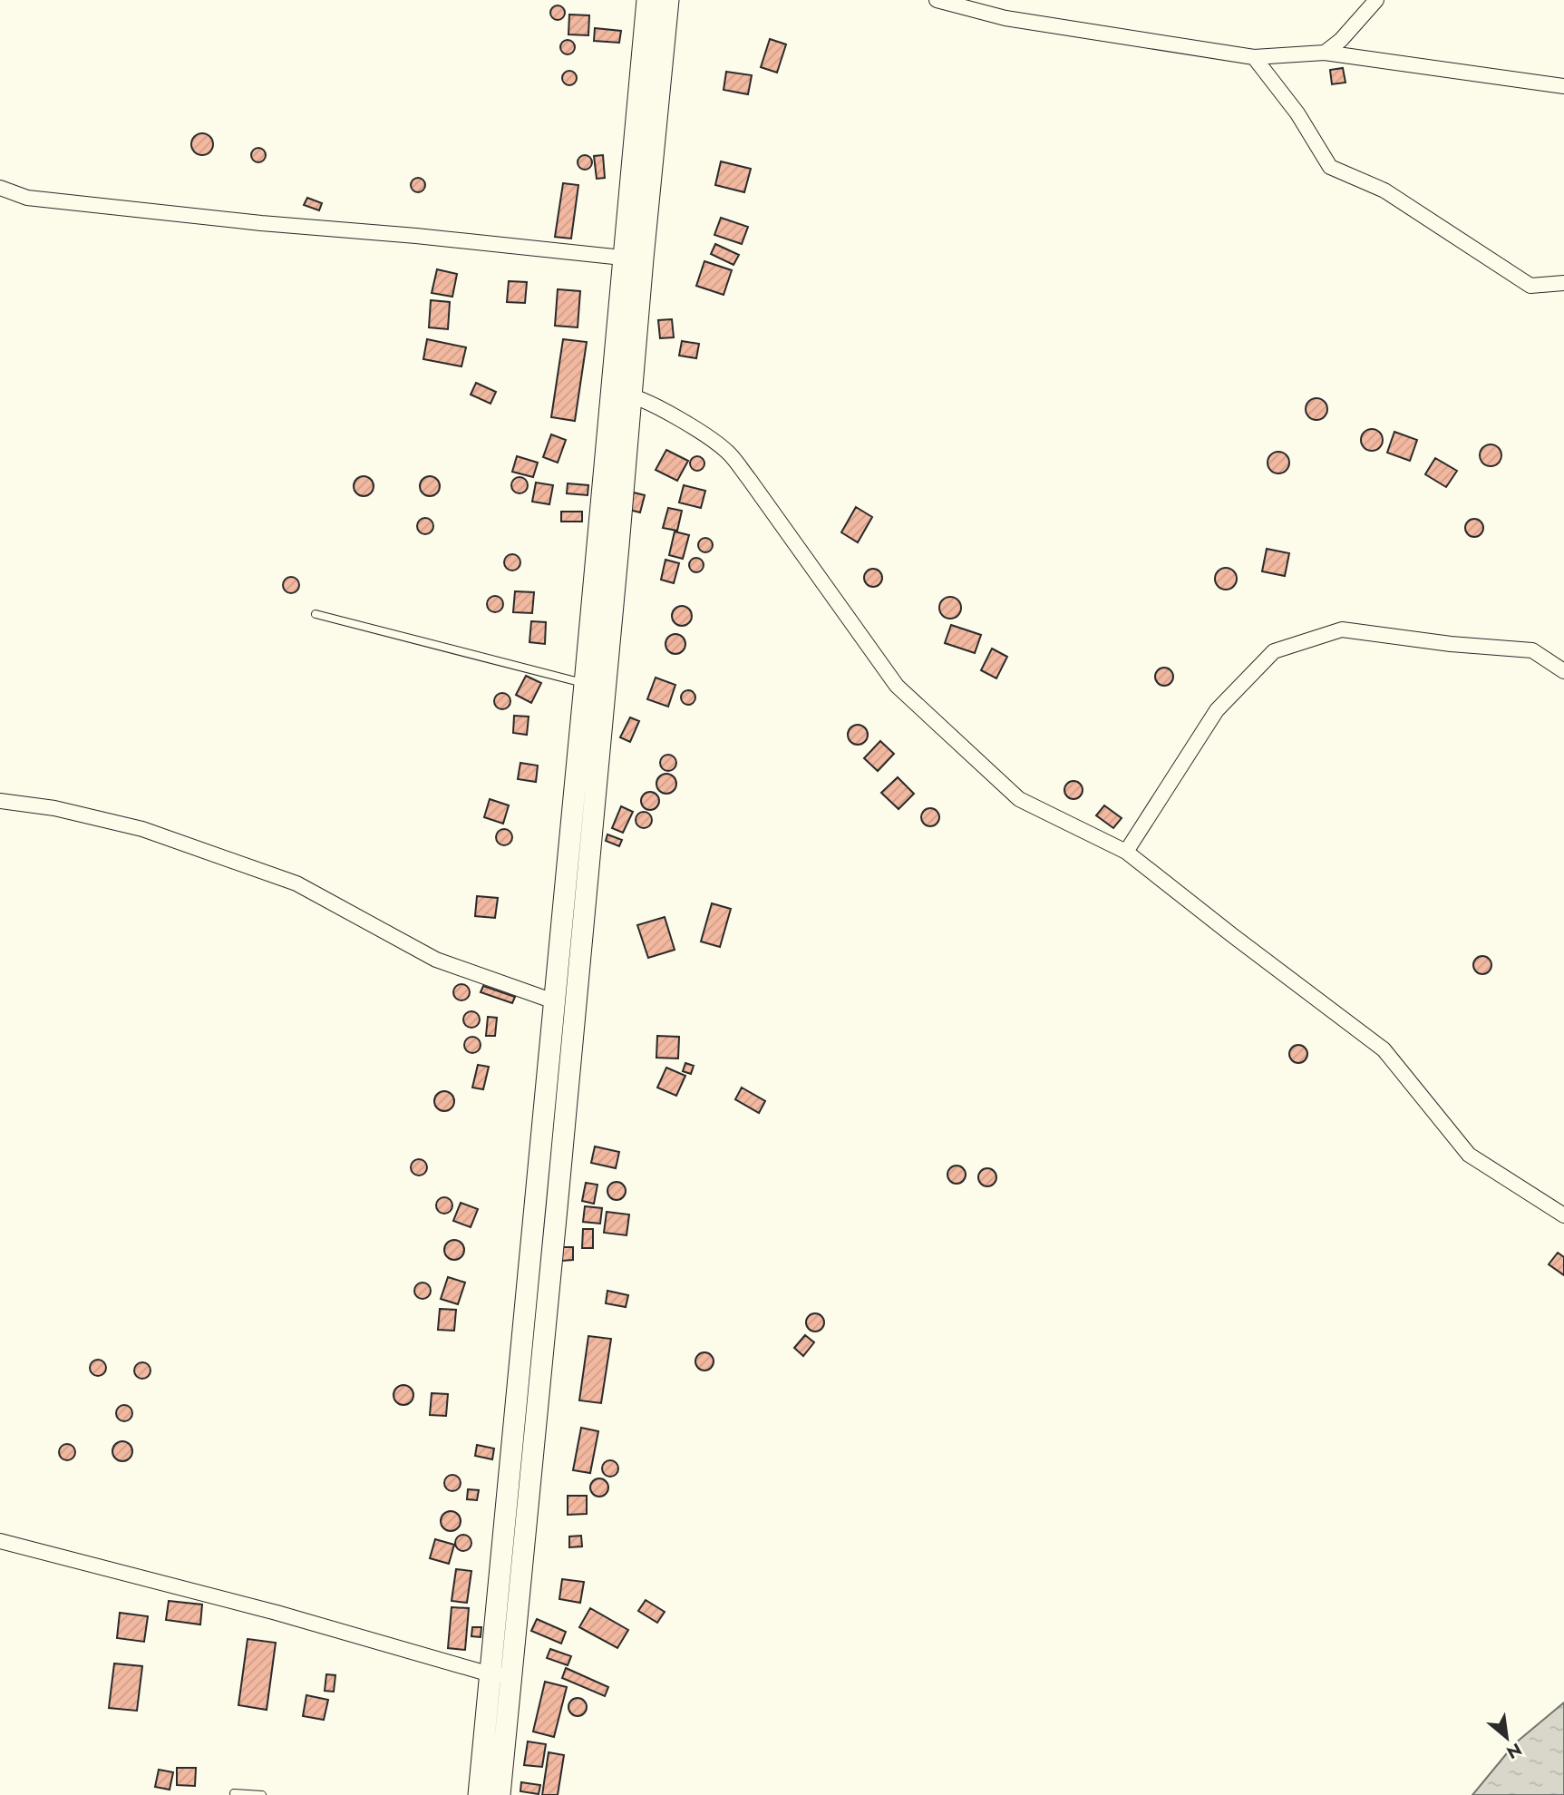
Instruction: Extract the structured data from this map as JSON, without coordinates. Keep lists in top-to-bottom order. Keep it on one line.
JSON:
{"north":"bottom right"}
